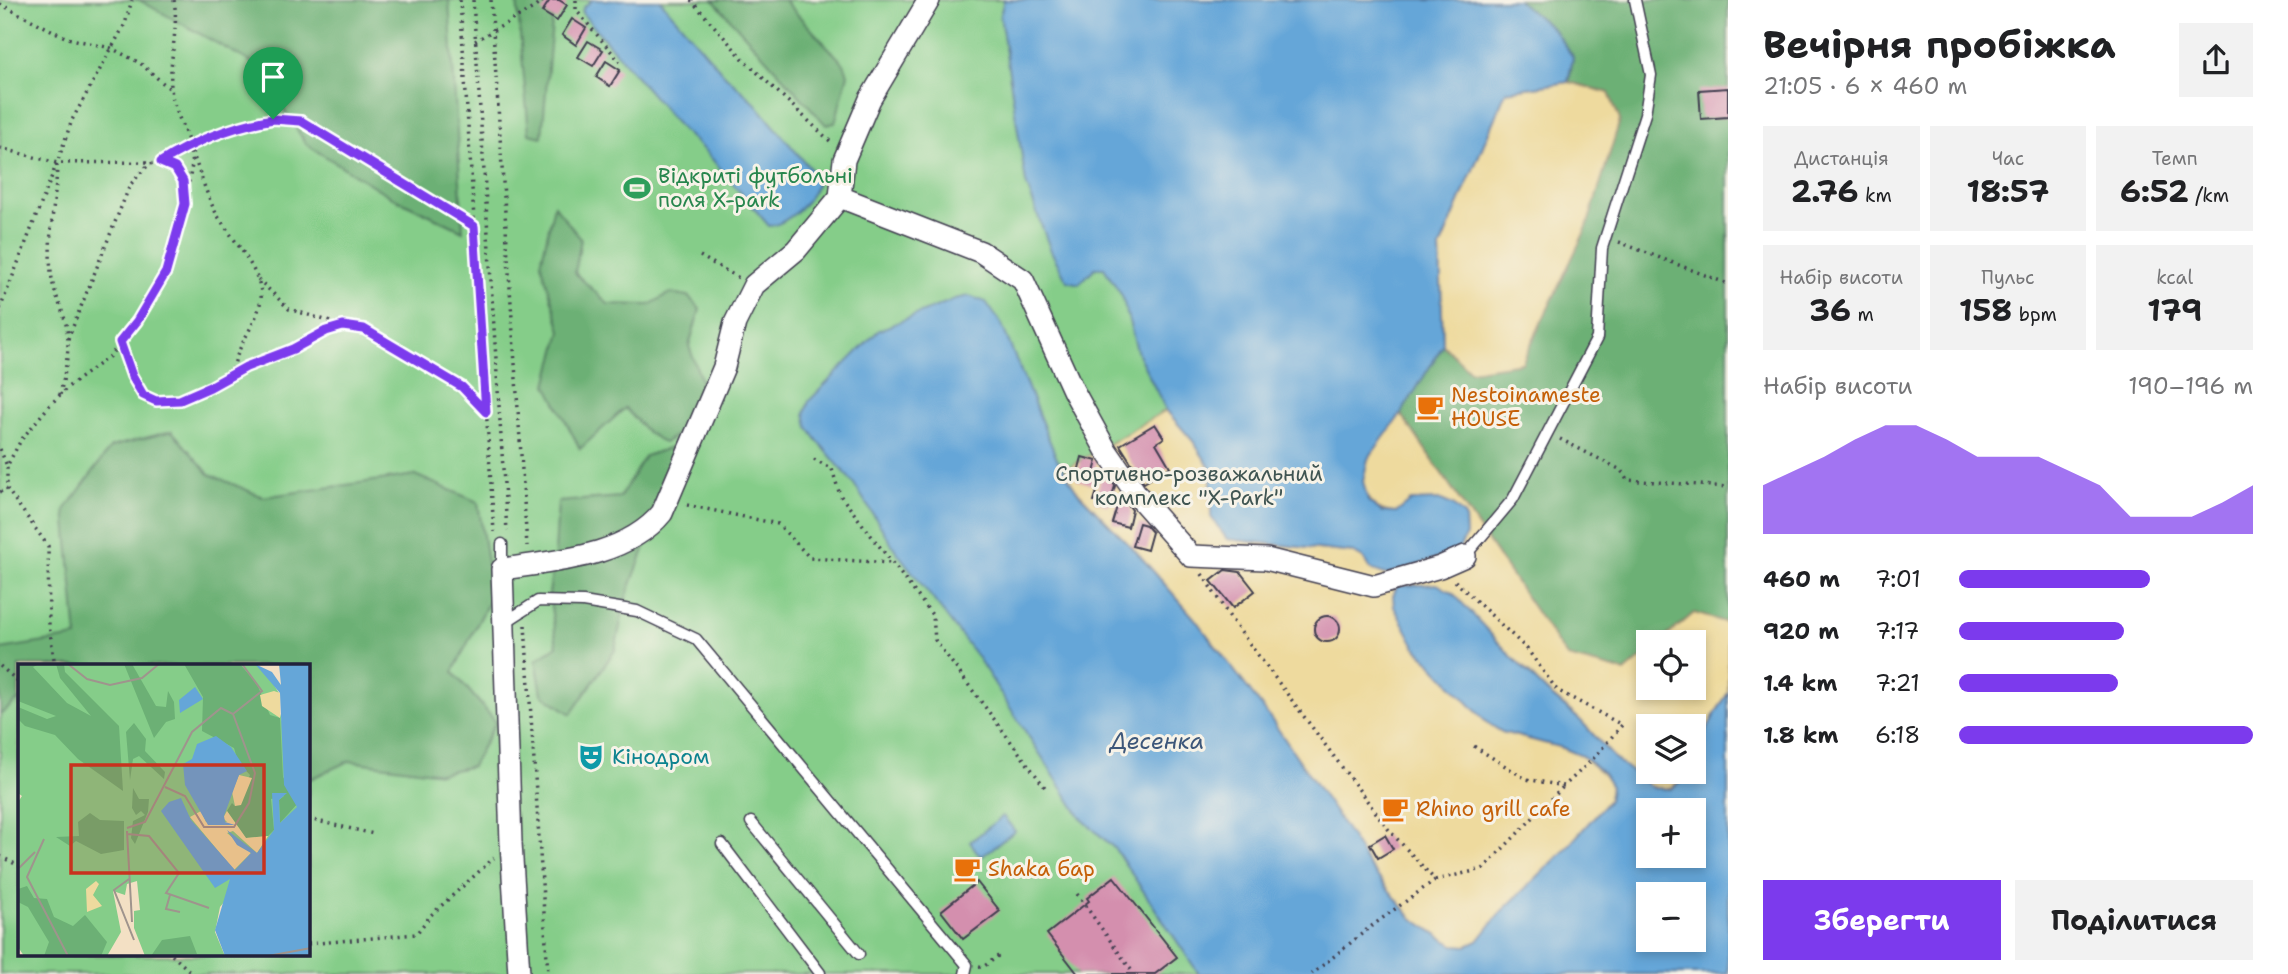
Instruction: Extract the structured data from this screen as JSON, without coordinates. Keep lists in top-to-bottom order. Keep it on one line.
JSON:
{"water":["Десенка"],"parks":["Спортивно-розважальний комплекс \"Х-Park\""],"places":{"sports":["Відкриті футбольні поля X-park"],"cafe":["Nestoinameste HOUSE","Rhino grill cafe","Shaka бар"],"theatre":["Кінодром"]},"page":{"heading":["Вечірня пробіжка","21:05 · 6 × 460 m"],"stats":[["Дистанція","2.76 km"],["Час","18:57"],["Темп","6:52 /km"],["Набір висоти","36 m"],["Пульс","158 bpm"],["kcal","179"]],"chart":["Набір висоти","190–196 m"],"list":[{"name":"460 m","note":"7:01"},{"name":"920 m","note":"7:17"},{"name":"1.4 km","note":"7:21"},{"name":"1.8 km","note":"6:18"}],"map_buttons":["+","−"],"buttons":["Зберегти","Поділитися"]}}
